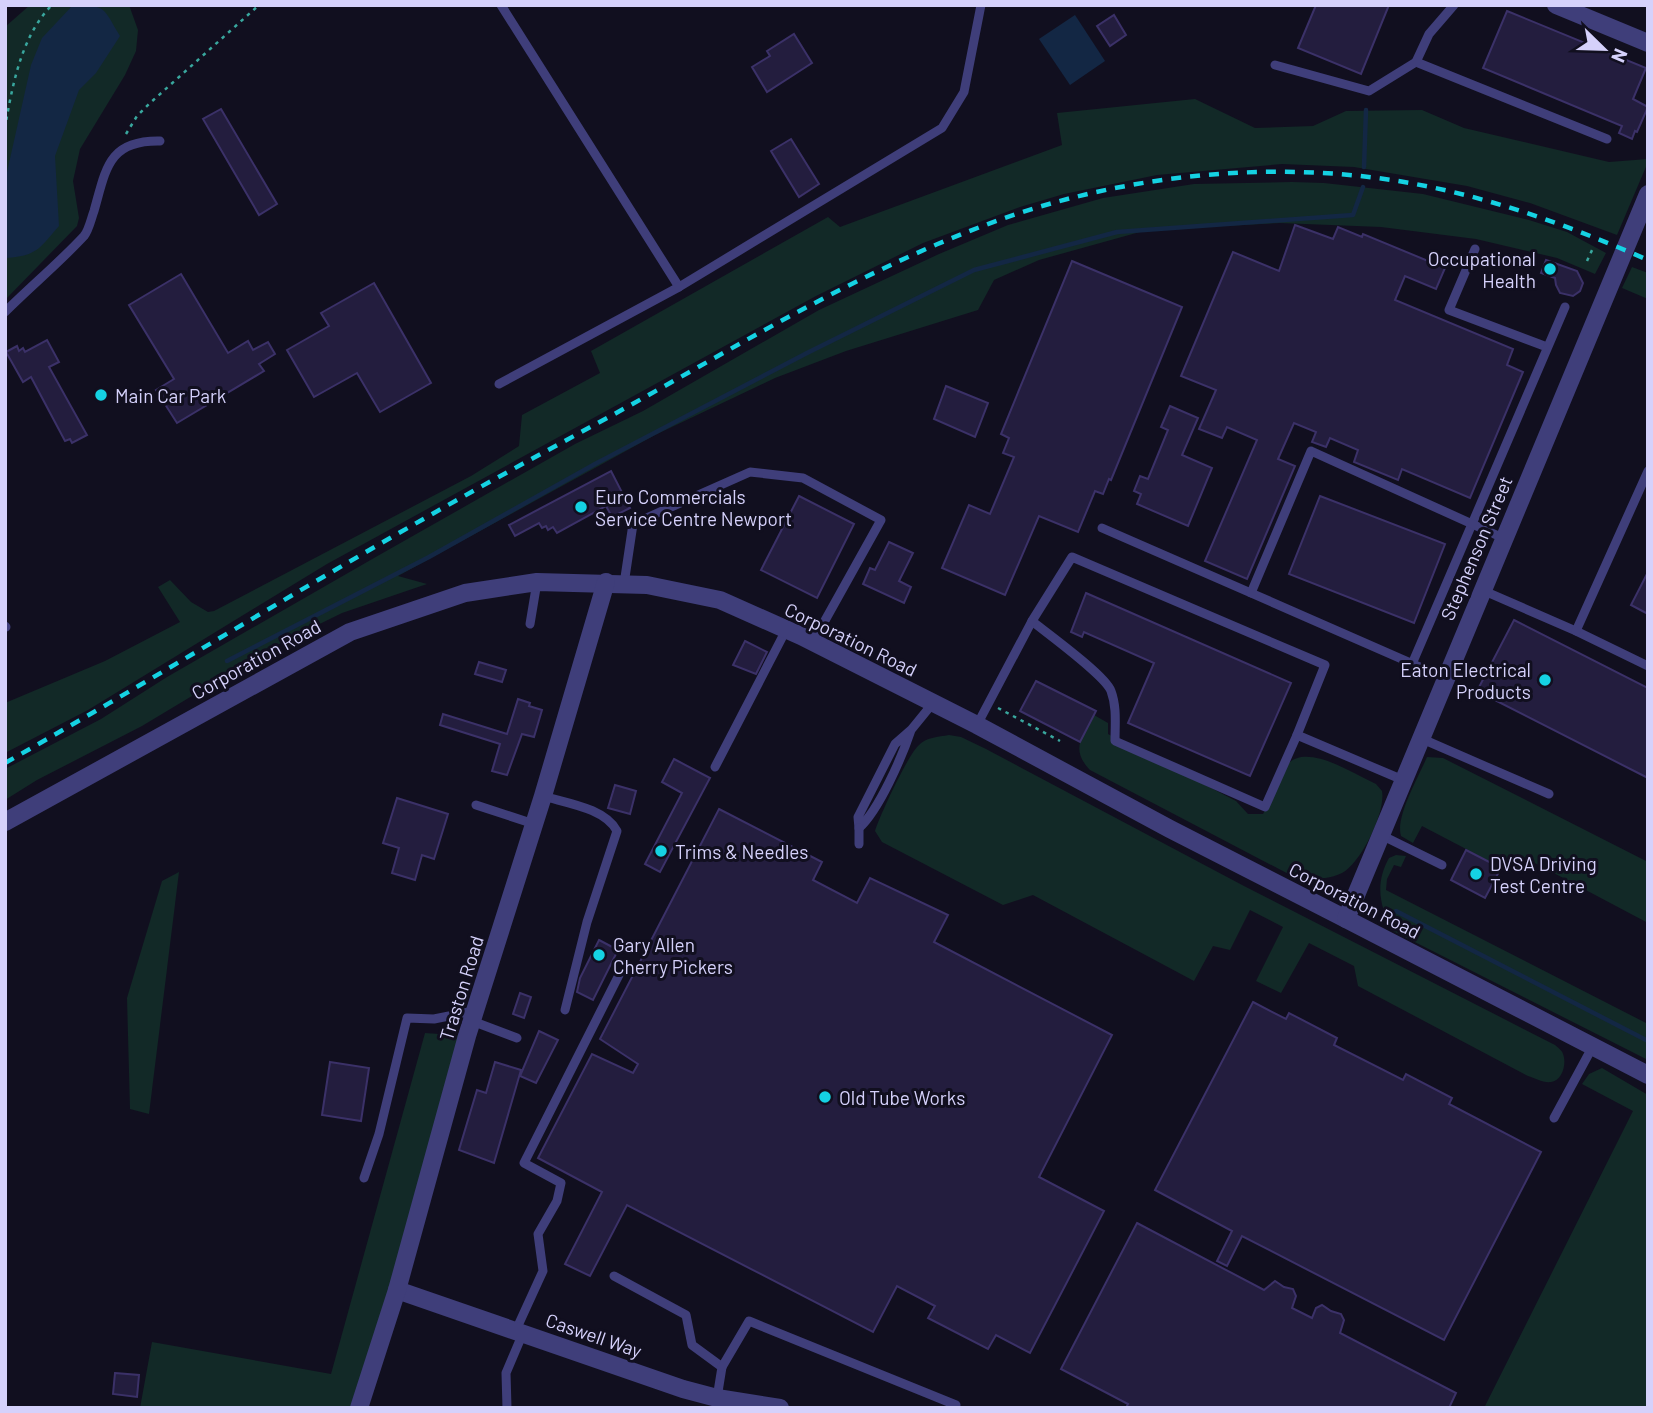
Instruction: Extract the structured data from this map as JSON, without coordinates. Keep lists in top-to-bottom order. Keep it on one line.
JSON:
{"streets":{"street":["Stephenson Street","Corporation Road","Traston Road","Caswell Way"]},"crossings":[["Stephenson Street","Corporation Road"],["Corporation Road","Traston Road"],["Traston Road","Caswell Way"]],"places":["Occupational Health","Main Car Park","Euro Commercials Service Centre Newport","Eaton Electrical Products","Trims & Needles","DVSA Driving Test Centre","Gary Allen Cherry Pickers","Old Tube Works"],"north":"bottom right"}
